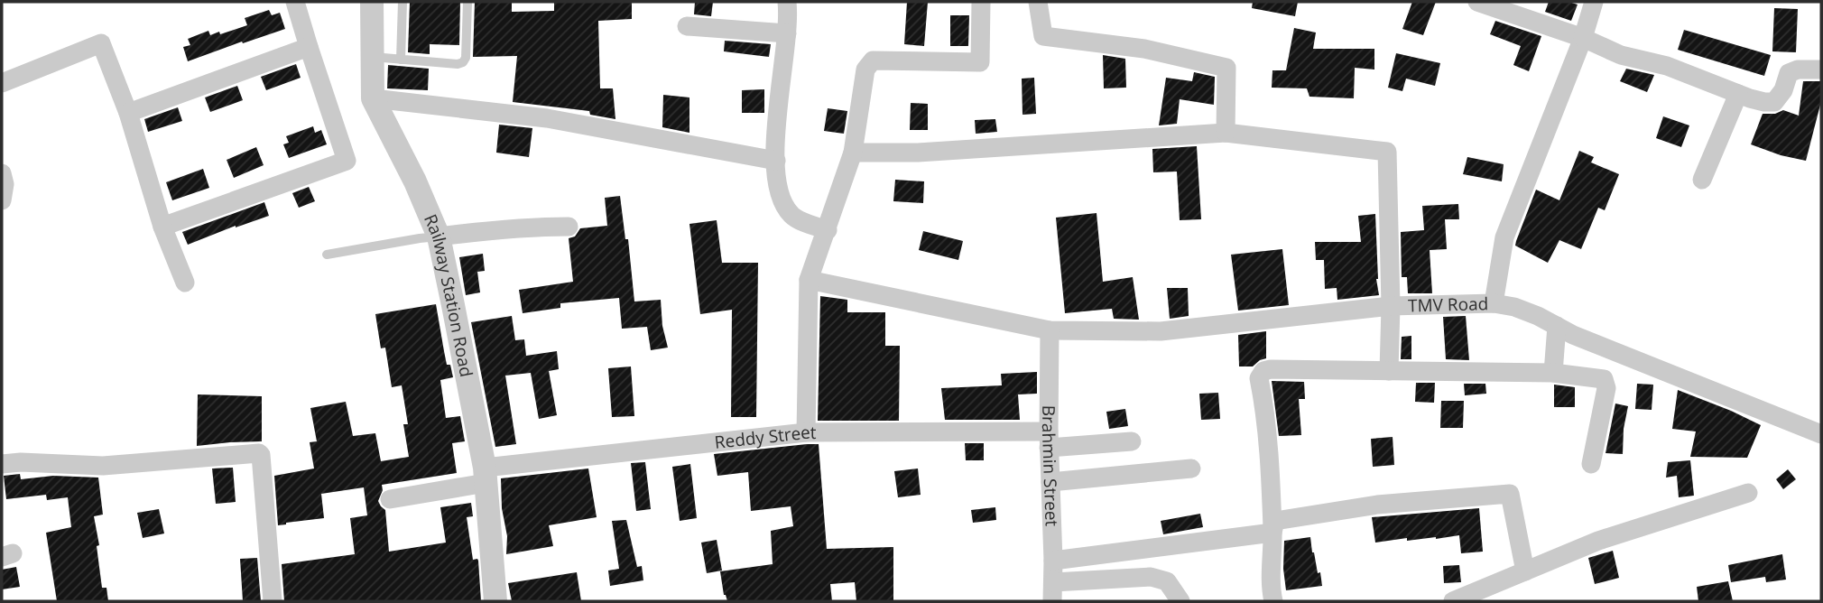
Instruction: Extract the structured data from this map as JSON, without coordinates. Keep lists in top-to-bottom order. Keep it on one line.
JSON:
{"streets":{"street":["Railway Station Road","TMV Road","Reddy Street","Brahmin Street"]},"crossings":[["Railway Station Road","Reddy Street"],["TMV Road","Brahmin Street"],["Reddy Street","Brahmin Street"]]}
